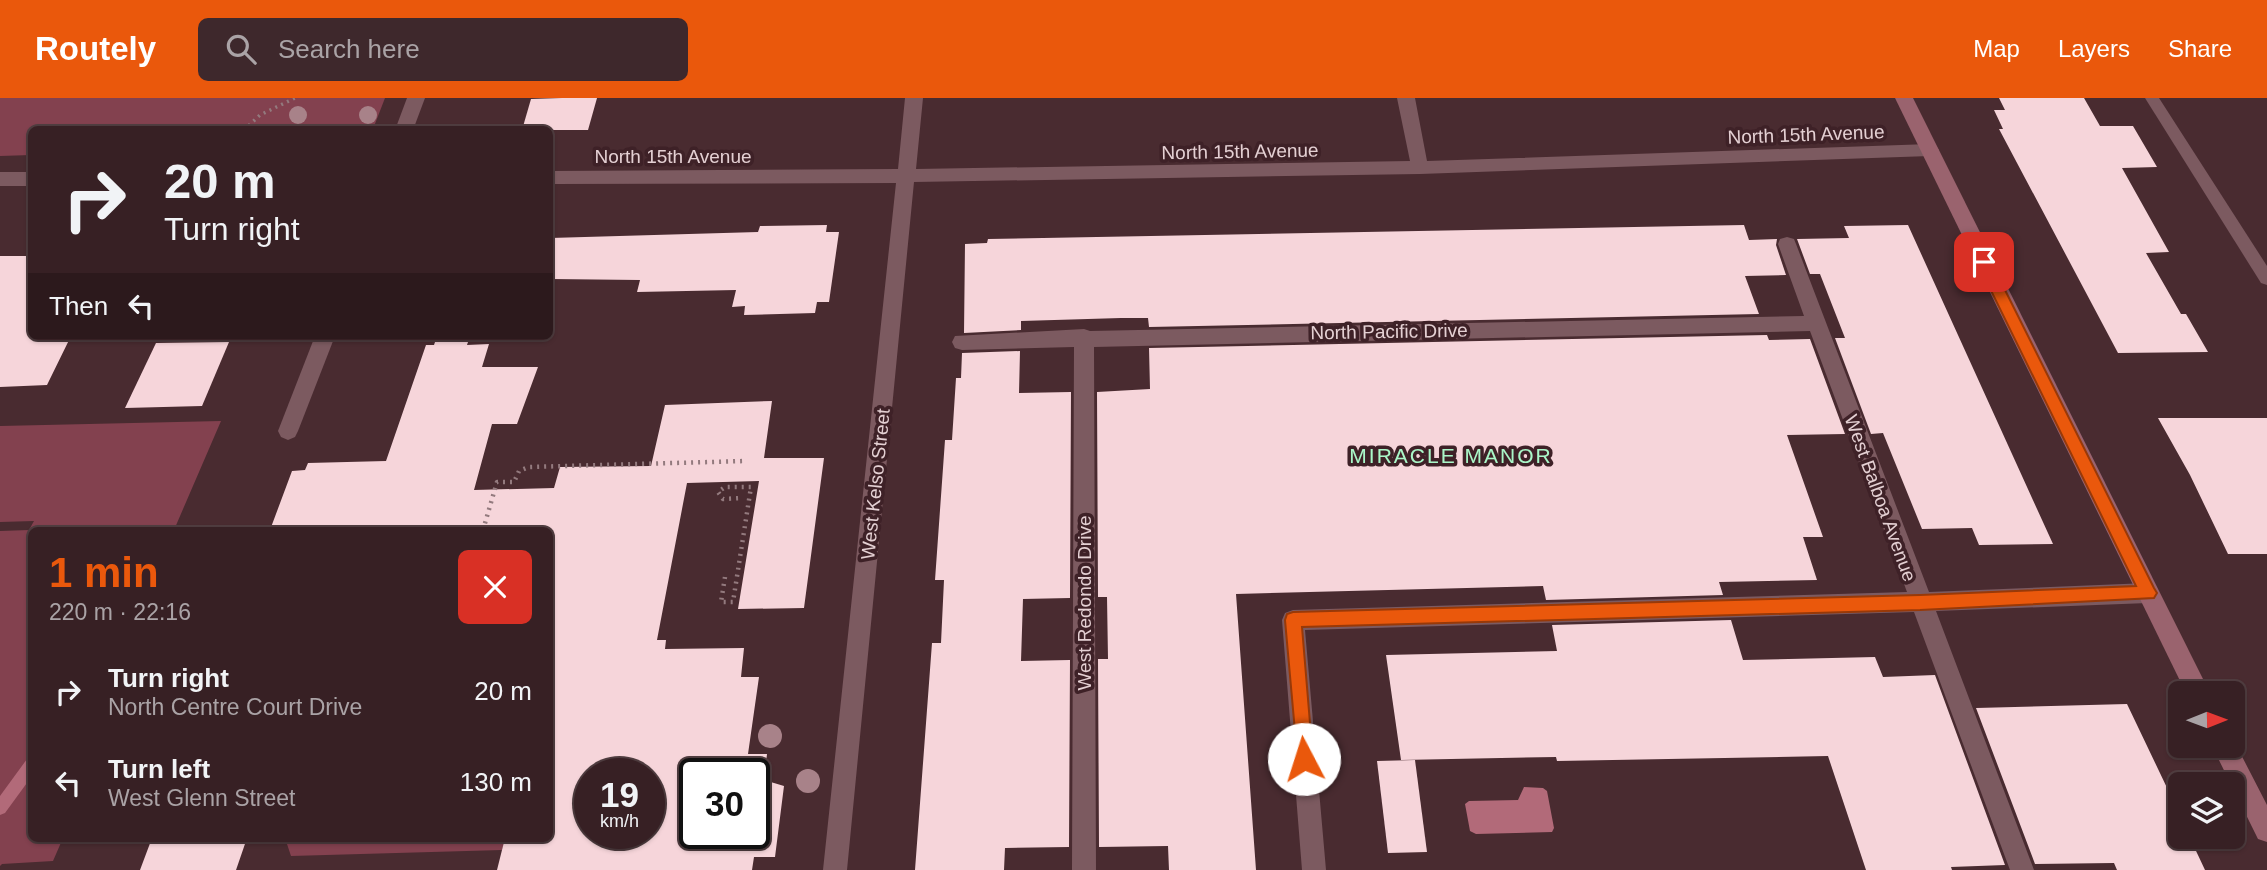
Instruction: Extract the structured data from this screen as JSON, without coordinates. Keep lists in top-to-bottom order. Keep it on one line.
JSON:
{"streets":{"street":["North 15th Avenue","North Pacific Drive","West Kelso Street","West Balboa Avenue","West Redondo Drive"]},"crossings":[["North 15th Avenue","West Kelso Street"],["North Pacific Drive","West Balboa Avenue"],["North Pacific Drive","West Redondo Drive"]],"districts":["MIRACLE MANOR"],"north":"right","page":{"header":"Routely","search":"Search here","nav":["Map","Layers","Share"],"turn":["20 m","Turn right"],"then":"Then","heading":["1 min","220 m · 22:16"],"list":[{"name":"Turn right","note":"North Centre Court Drive","value":"20 m"},{"name":"Turn left","note":"West Glenn Street","value":"130 m"}],"speed":"19 km/h","limit":"30"}}
